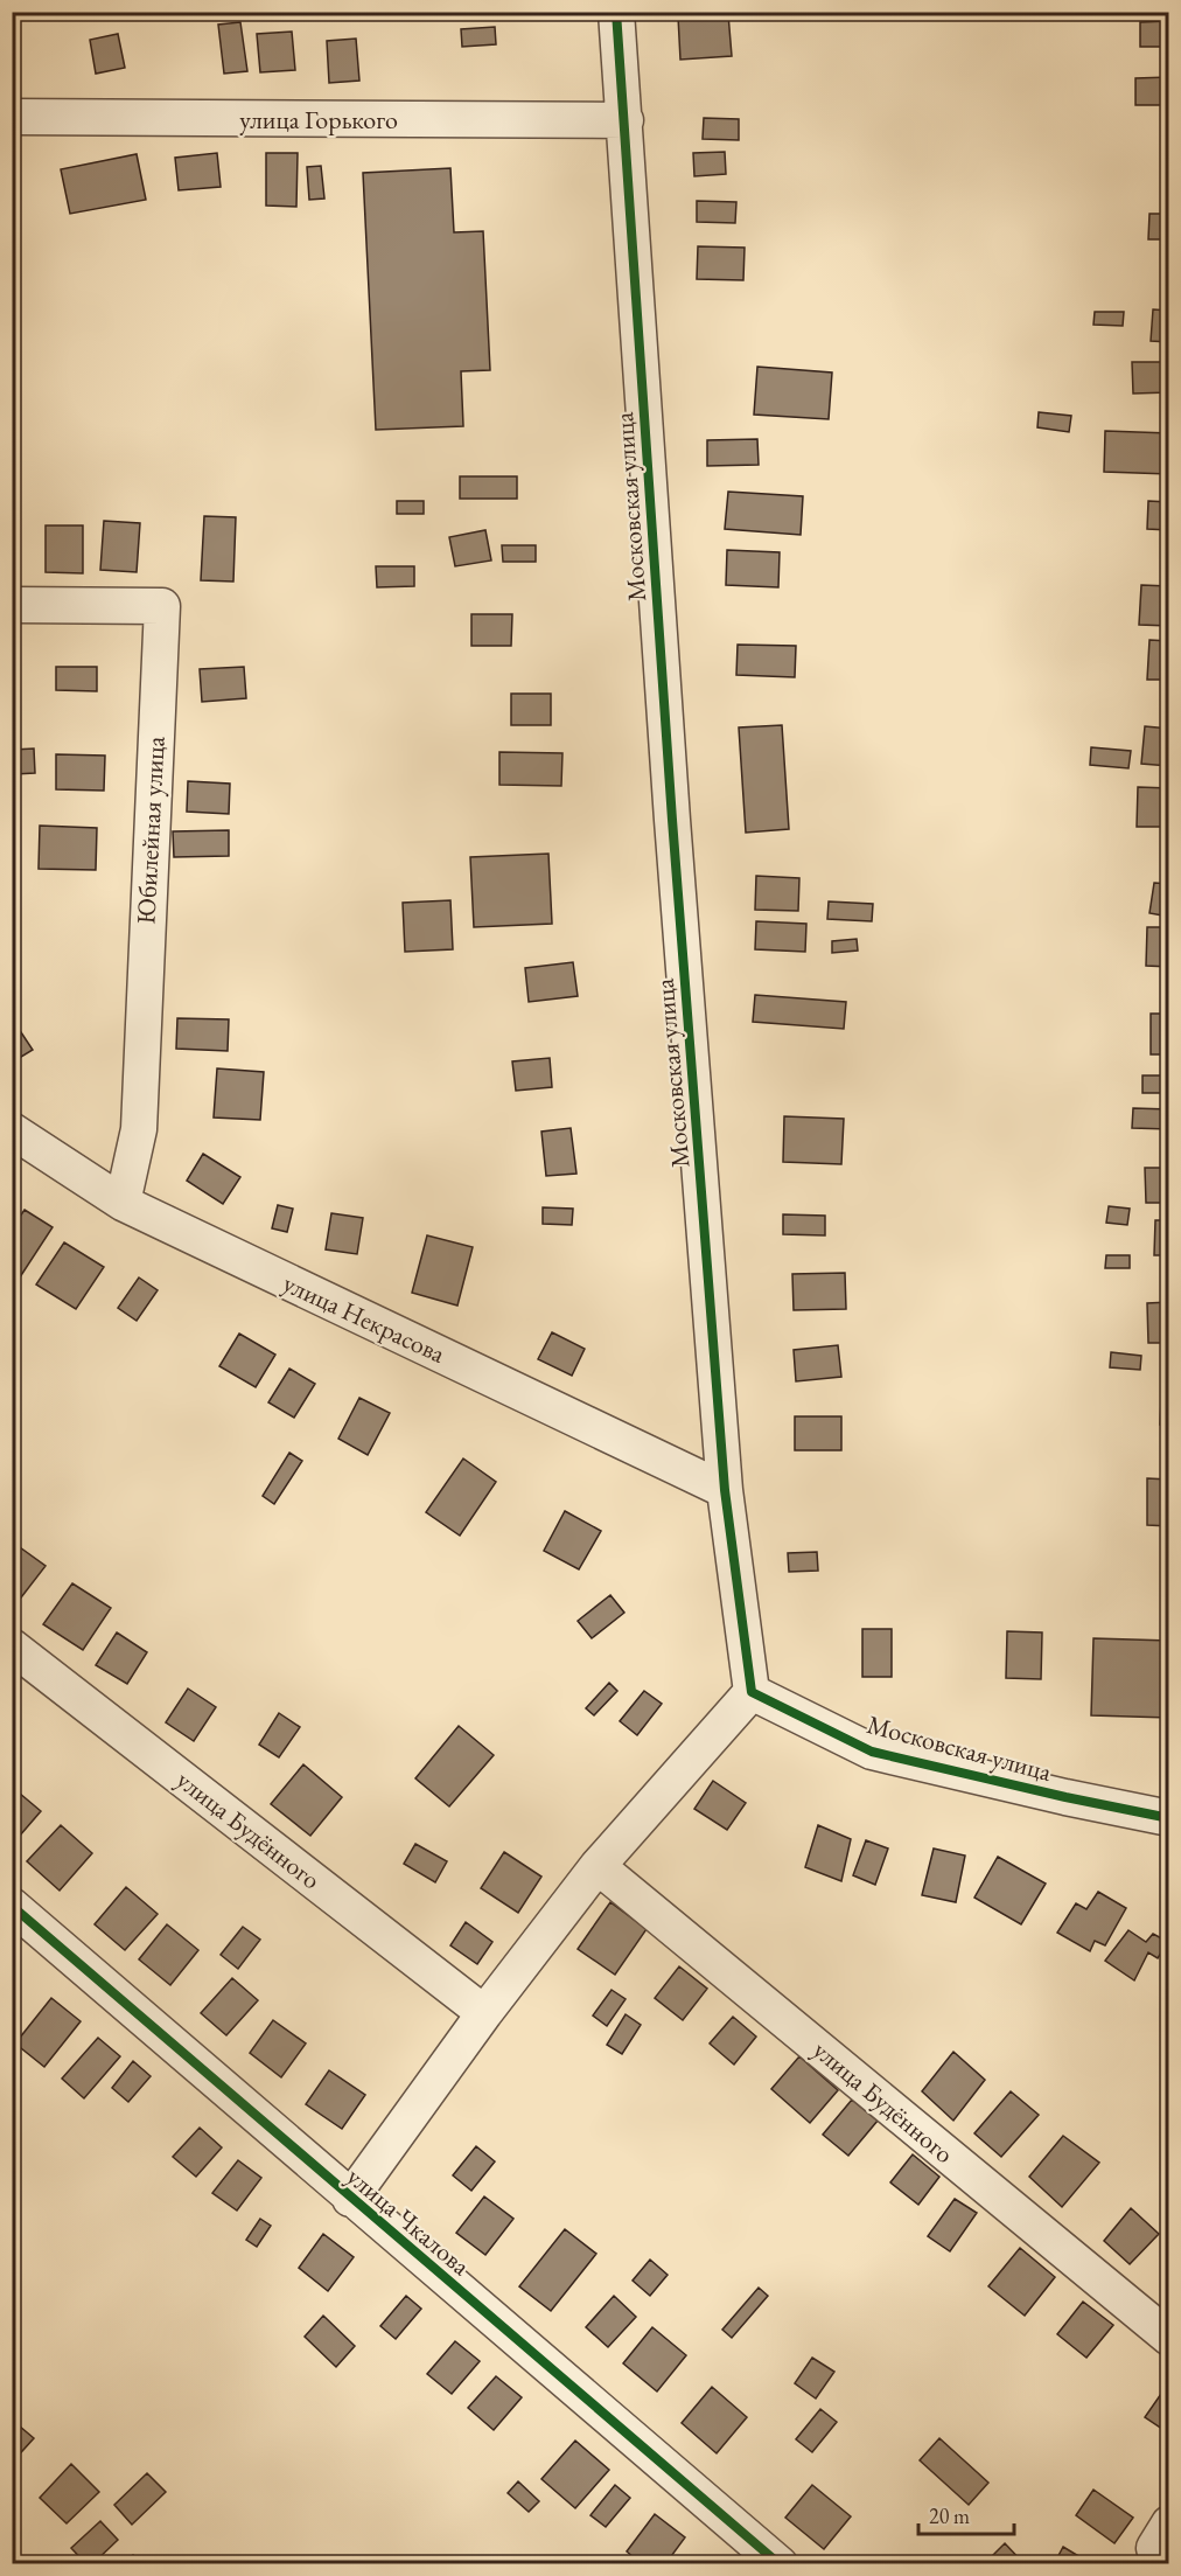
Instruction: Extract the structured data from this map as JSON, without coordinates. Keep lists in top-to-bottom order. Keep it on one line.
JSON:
{"streets":{"street":["улица Горького","Московская улица","Юбилейная улица","улица Некрасова","улица Будённого","улица Чкалова"]},"crossings":[["улица Горького","Московская улица"],["Московская улица","улица Некрасова"],["Юбилейная улица","улица Некрасова"]],"scale_bar":"20 m"}
